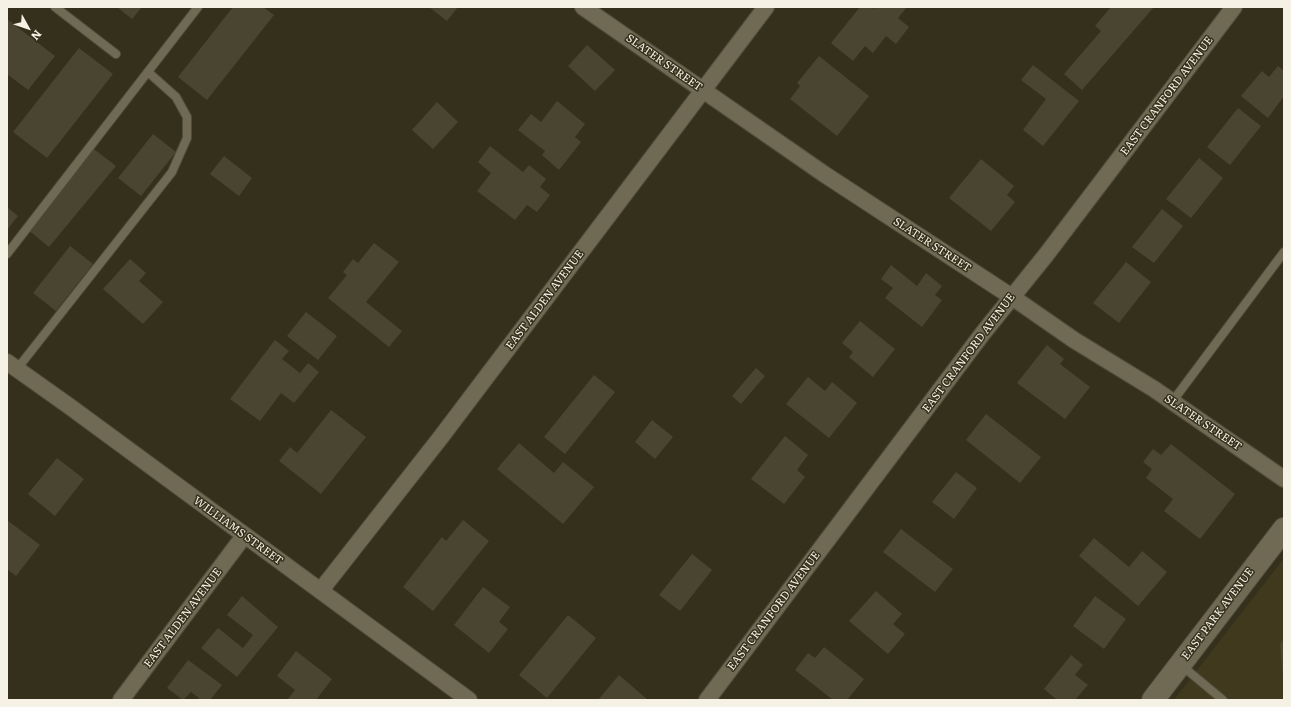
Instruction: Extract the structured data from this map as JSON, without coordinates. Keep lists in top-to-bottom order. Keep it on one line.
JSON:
{"streets":{"main road":["EAST PARK AVENUE"],"street":["SLATER STREET","EAST CRANFORD AVENUE","EAST ALDEN AVENUE","WILLIAMS STREET"]},"crossings":[["SLATER STREET","EAST CRANFORD AVENUE"],["SLATER STREET","EAST ALDEN AVENUE"],["EAST ALDEN AVENUE","WILLIAMS STREET"]],"north":"bottom right"}
